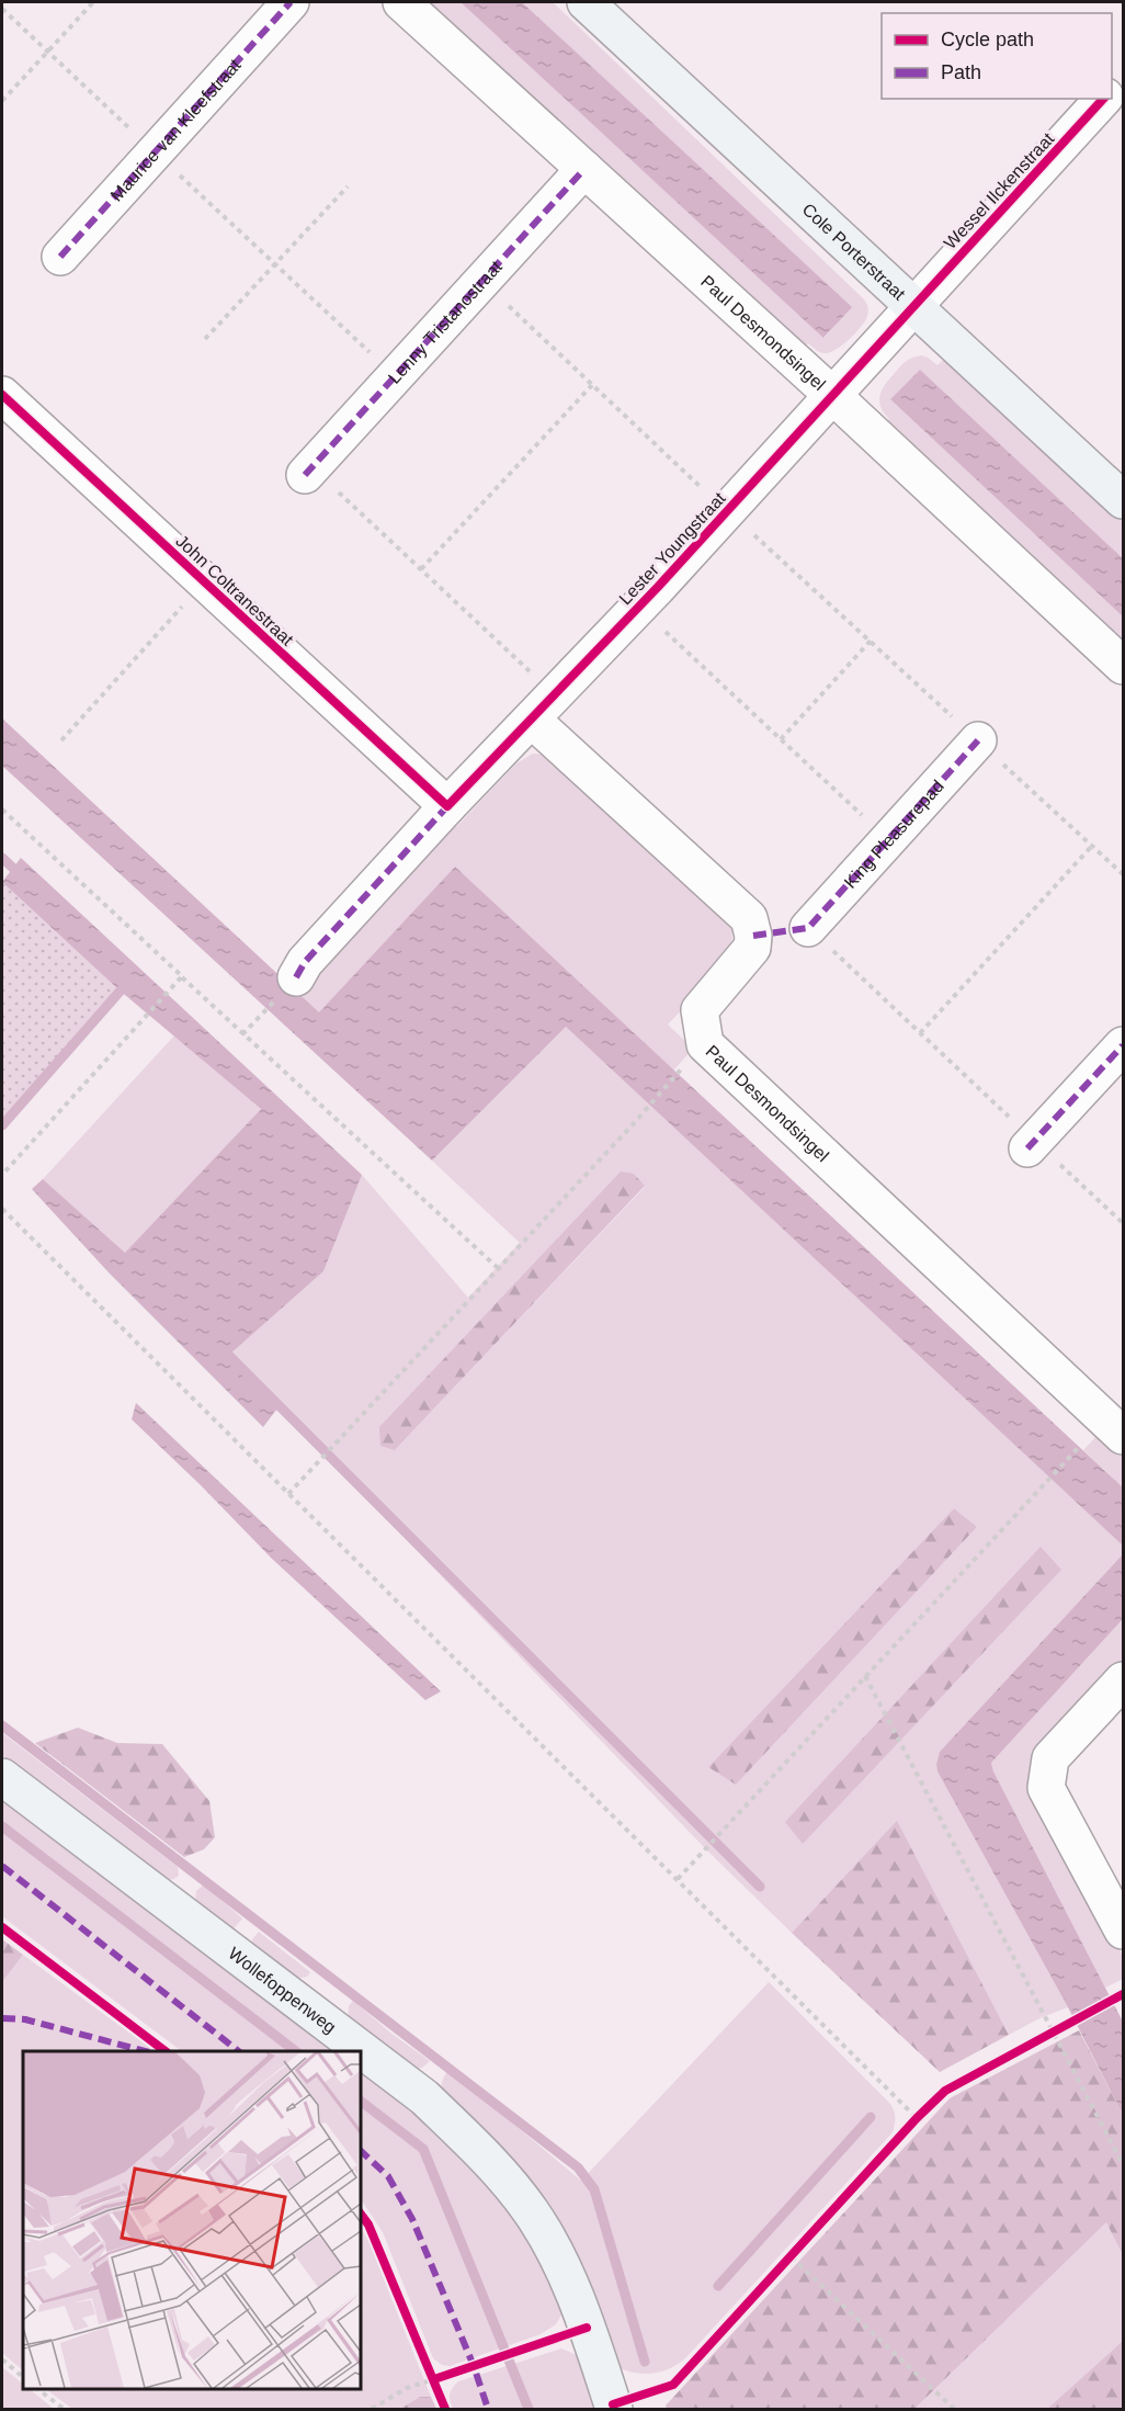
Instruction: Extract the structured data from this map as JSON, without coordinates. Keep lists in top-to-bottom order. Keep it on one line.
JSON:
{"streets":{"street":["Maurice van Kleefstraat","Wessel Ilckenstraat","Cole Porterstraat","Lenny Tristanostraat","Paul Desmondsingel","Lester Youngstraat","John Coltranestraat","King Pleasurepad","Wollefoppenweg"]},"crossings":[["Wessel Ilckenstraat","Cole Porterstraat"],["Wessel Ilckenstraat","Lester Youngstraat"],["Cole Porterstraat","Lester Youngstraat"],["Lenny Tristanostraat","Paul Desmondsingel"],["Paul Desmondsingel","Lester Youngstraat"],["Lester Youngstraat","John Coltranestraat"]],"legend":["Cycle path","Path"]}
